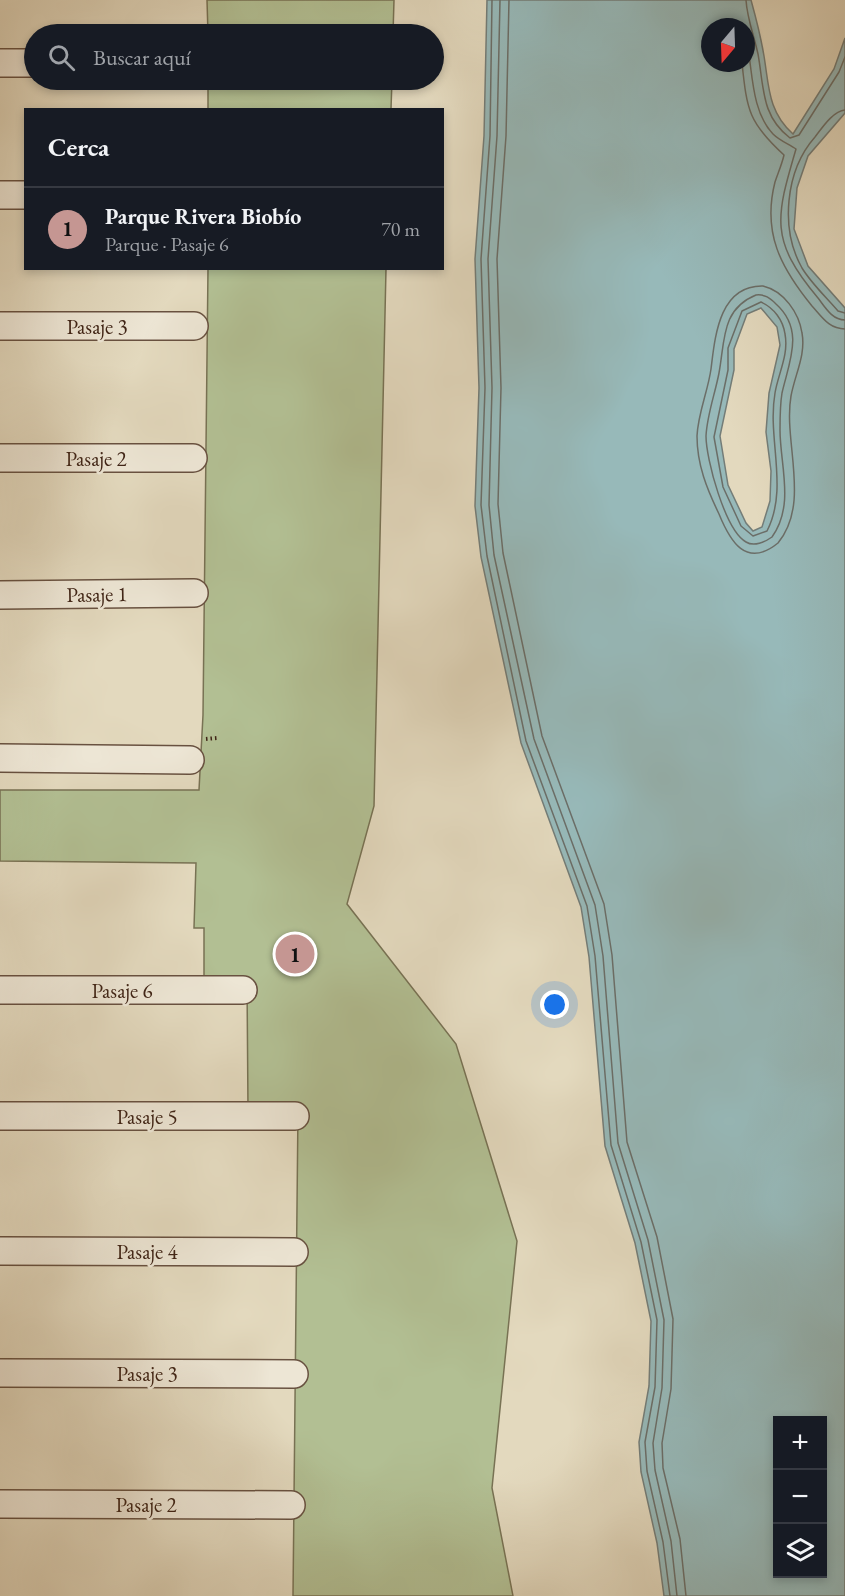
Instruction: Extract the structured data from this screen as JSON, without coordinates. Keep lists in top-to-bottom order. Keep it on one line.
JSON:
{"streets":{"street":["Pasaje 3","Pasaje 2","Pasaje 1","Pasaje 6","Pasaje 5","Pasaje 4"]},"north":"bottom","page":{"search":"Buscar aquí","heading":"Cerca","list":[{"mark":"1","name":"Parque Rivera Biobío","note":"Parque · Pasaje 6","value":"70 m"}],"pins":"1","map_buttons":["+","−"]}}
